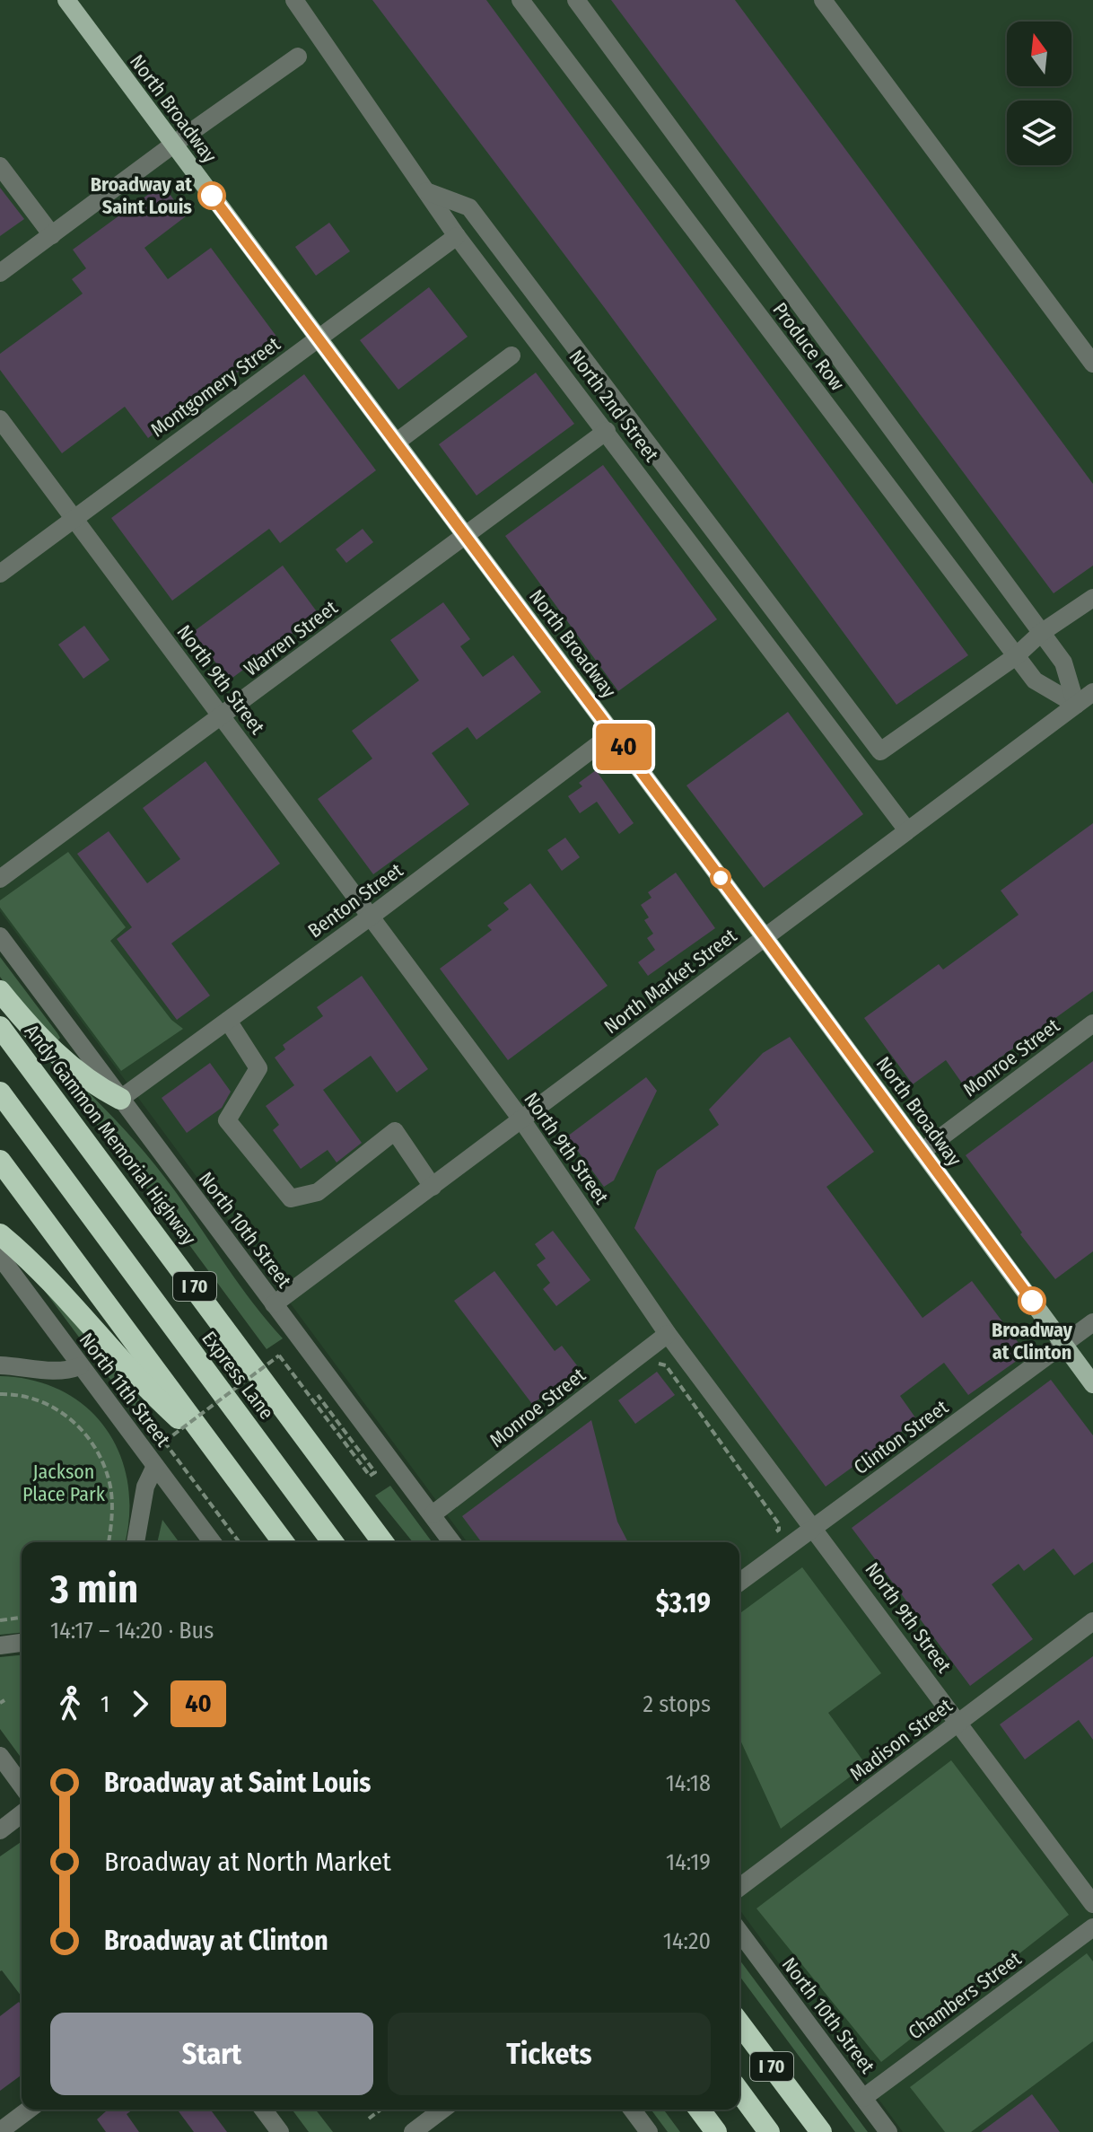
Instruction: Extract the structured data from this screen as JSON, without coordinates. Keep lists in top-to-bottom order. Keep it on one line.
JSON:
{"streets":{"highway":["Andy Gammon Memorial Highway","I 70","Express Lane"],"main road":["North Broadway"],"street":["Produce Row","Montgomery Street","North 2nd Street","Warren Street","North 9th Street","Benton Street","North Market Street","Monroe Street","North 10th Street","North 11th Street","Clinton Street","Madison Street","Chambers Street"]},"crossings":[["North Broadway","Montgomery Street"],["North Broadway","Warren Street"],["North Broadway","Benton Street"],["North Broadway","North Market Street"],["North Broadway","Monroe Street"],["North Broadway","Clinton Street"],["Produce Row","North Market Street"],["Montgomery Street","North 2nd Street"],["Montgomery Street","North 9th Street"],["North 2nd Street","Warren Street"],["North 2nd Street","North Market Street"],["Warren Street","North 9th Street"],["North 9th Street","Benton Street"],["North 9th Street","North Market Street"],["North 9th Street","Monroe Street"],["North 9th Street","Clinton Street"],["North 9th Street","Madison Street"],["Benton Street","North 10th Street"],["North Market Street","North 10th Street"],["Monroe Street","North 10th Street"],["North 10th Street","Chambers Street"]],"parks":["Jackson Place Park"],"places":["Broadway at Saint Louis","Broadway at Clinton"],"lines":["bus line 40"],"north":"top","page":{"on_map":"40","heading":["3 min","14:17 – 14:20 · Bus","$3.19"],"legs":["1","40","2 stops"],"list":[{"name":"Broadway at Saint Louis","value":"14:18"},{"name":"Broadway at North Market","value":"14:19"},{"name":"Broadway at Clinton","value":"14:20"}],"buttons":["Start","Tickets"]}}
